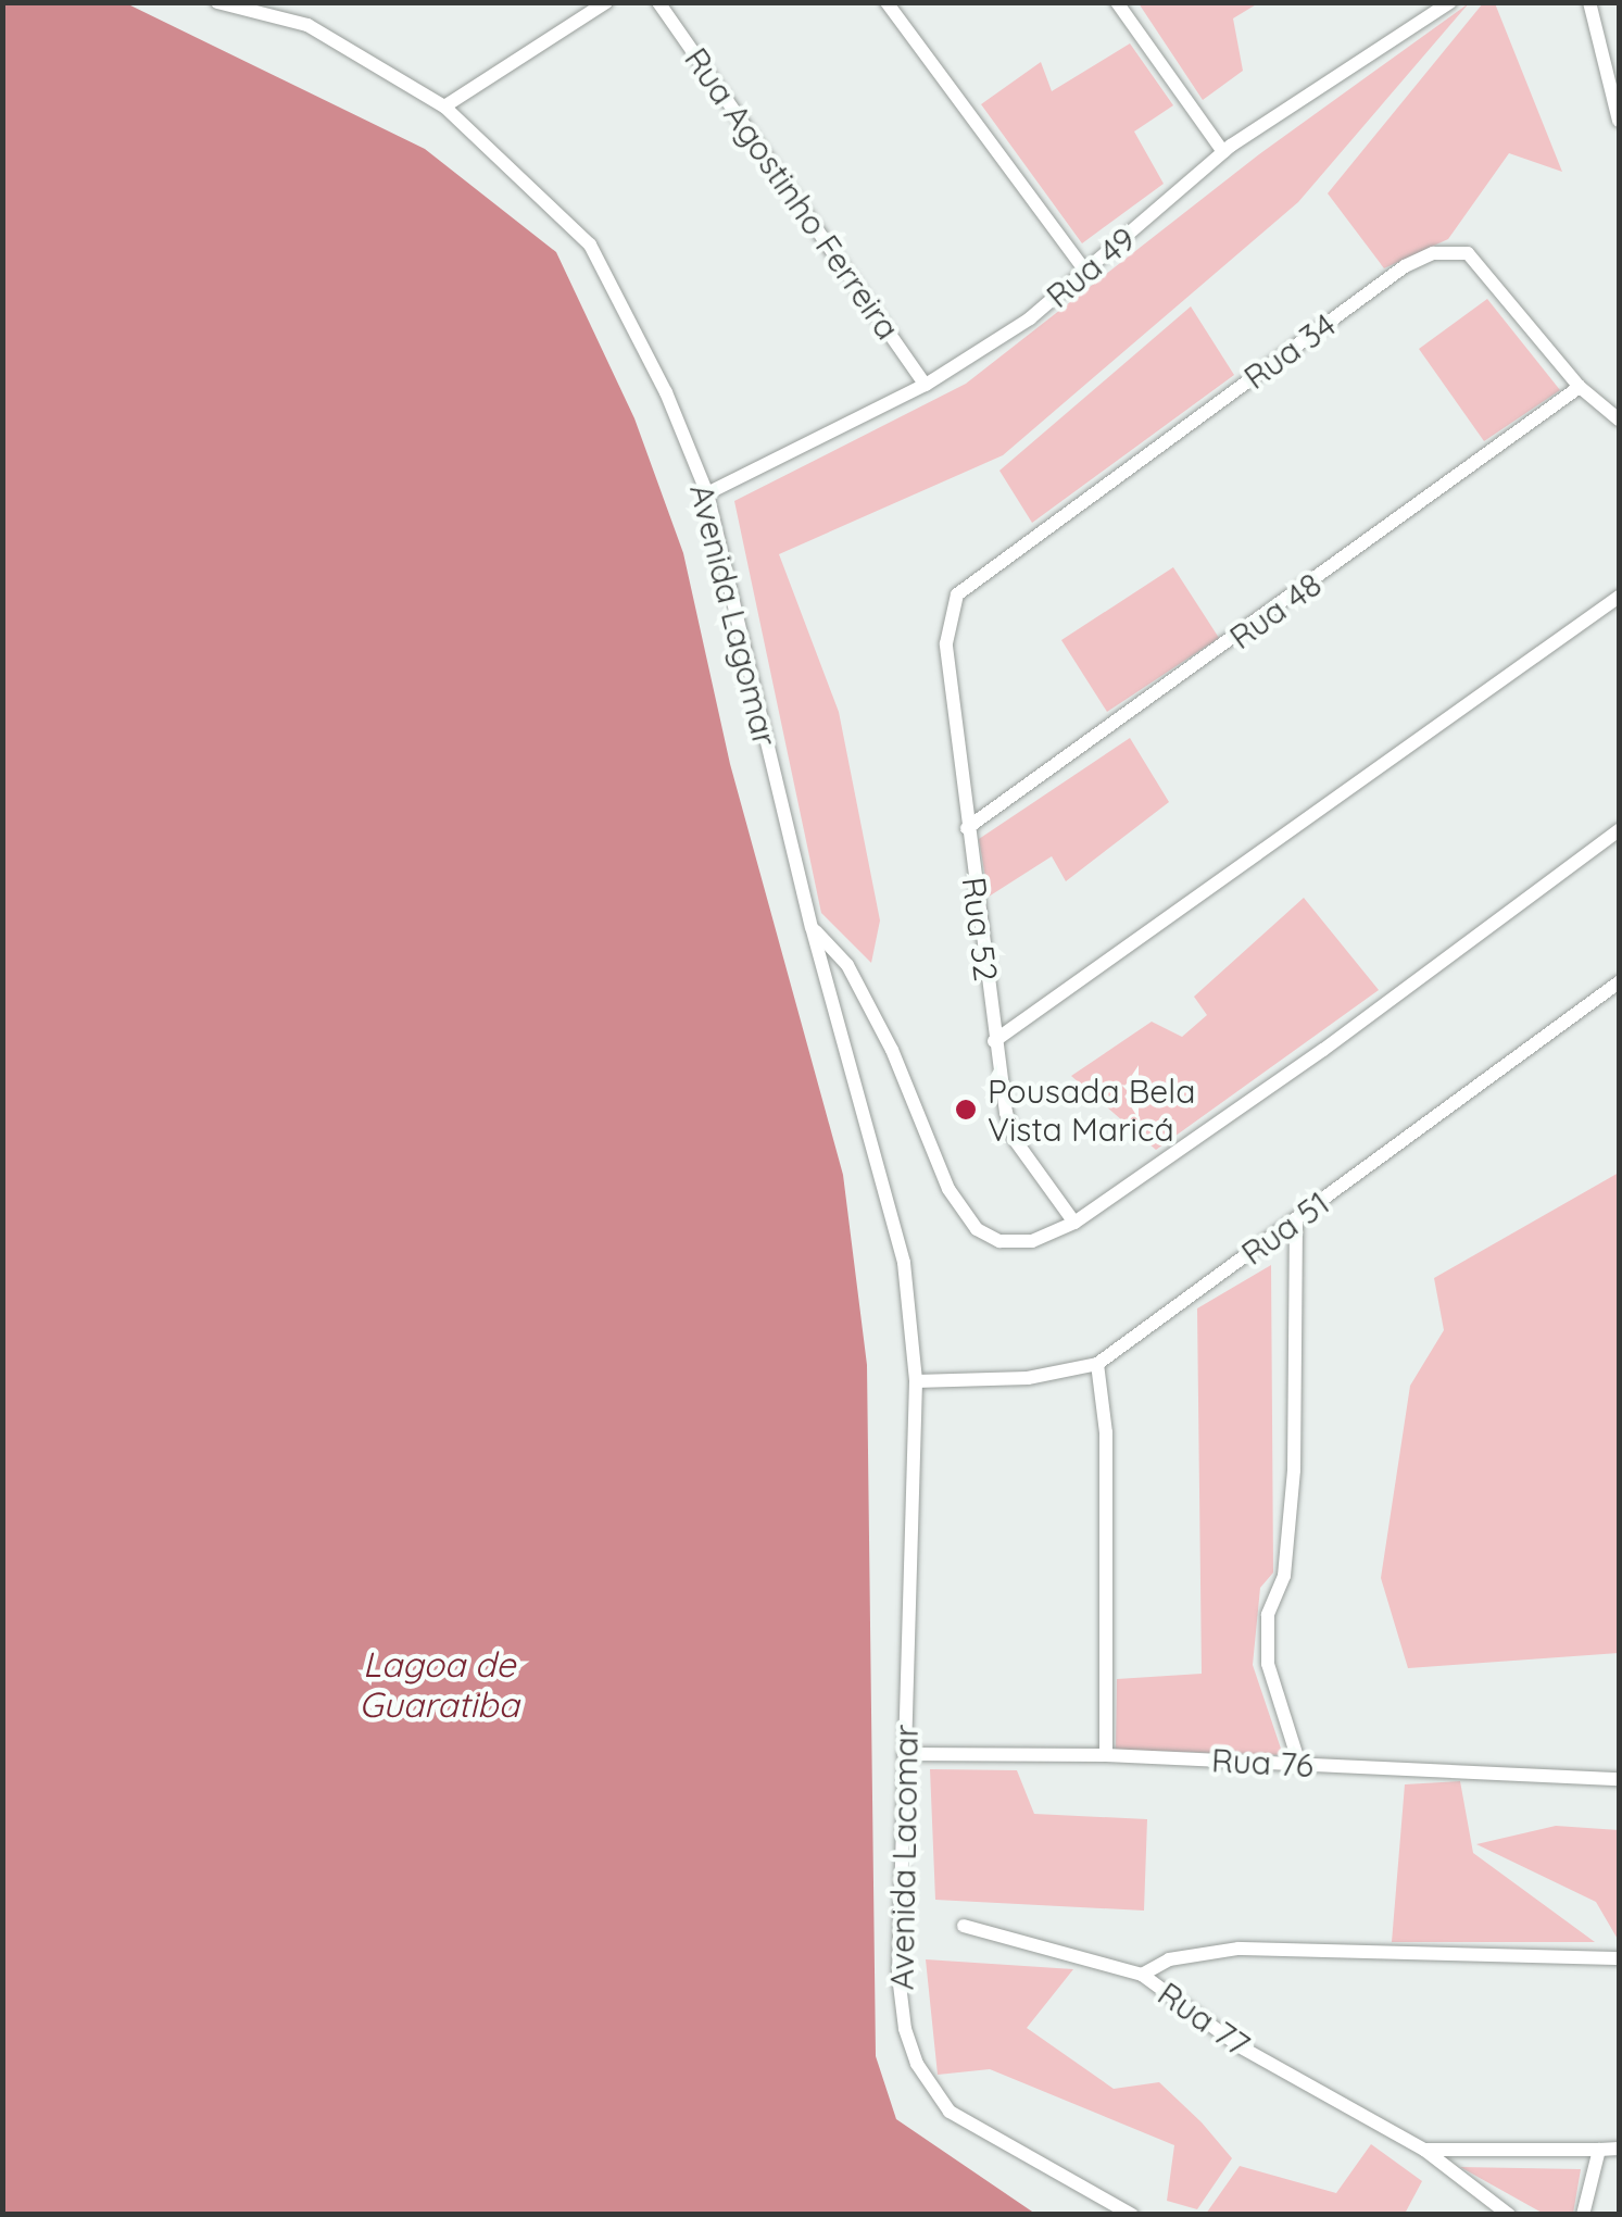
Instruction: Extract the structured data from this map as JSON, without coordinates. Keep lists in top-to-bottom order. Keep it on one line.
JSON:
{"streets":{"street":["Rua Agostinho Ferreira","Rua 49","Rua 34","Rua 48","Avenida Lagomar","Rua 52","Rua 51","Rua 76","Avenida Lacomar","Rua 77"]},"crossings":[["Rua Agostinho Ferreira","Rua 49"],["Rua 49","Avenida Lagomar"],["Rua 34","Rua 48"],["Rua 34","Rua 52"],["Rua 48","Rua 52"],["Avenida Lagomar","Rua 51"],["Avenida Lagomar","Avenida Lacomar"],["Rua 51","Avenida Lacomar"],["Rua 76","Avenida Lacomar"]],"water":["Lagoa de Guaratiba"],"places":["Pousada Bela Vista Maricá"]}
